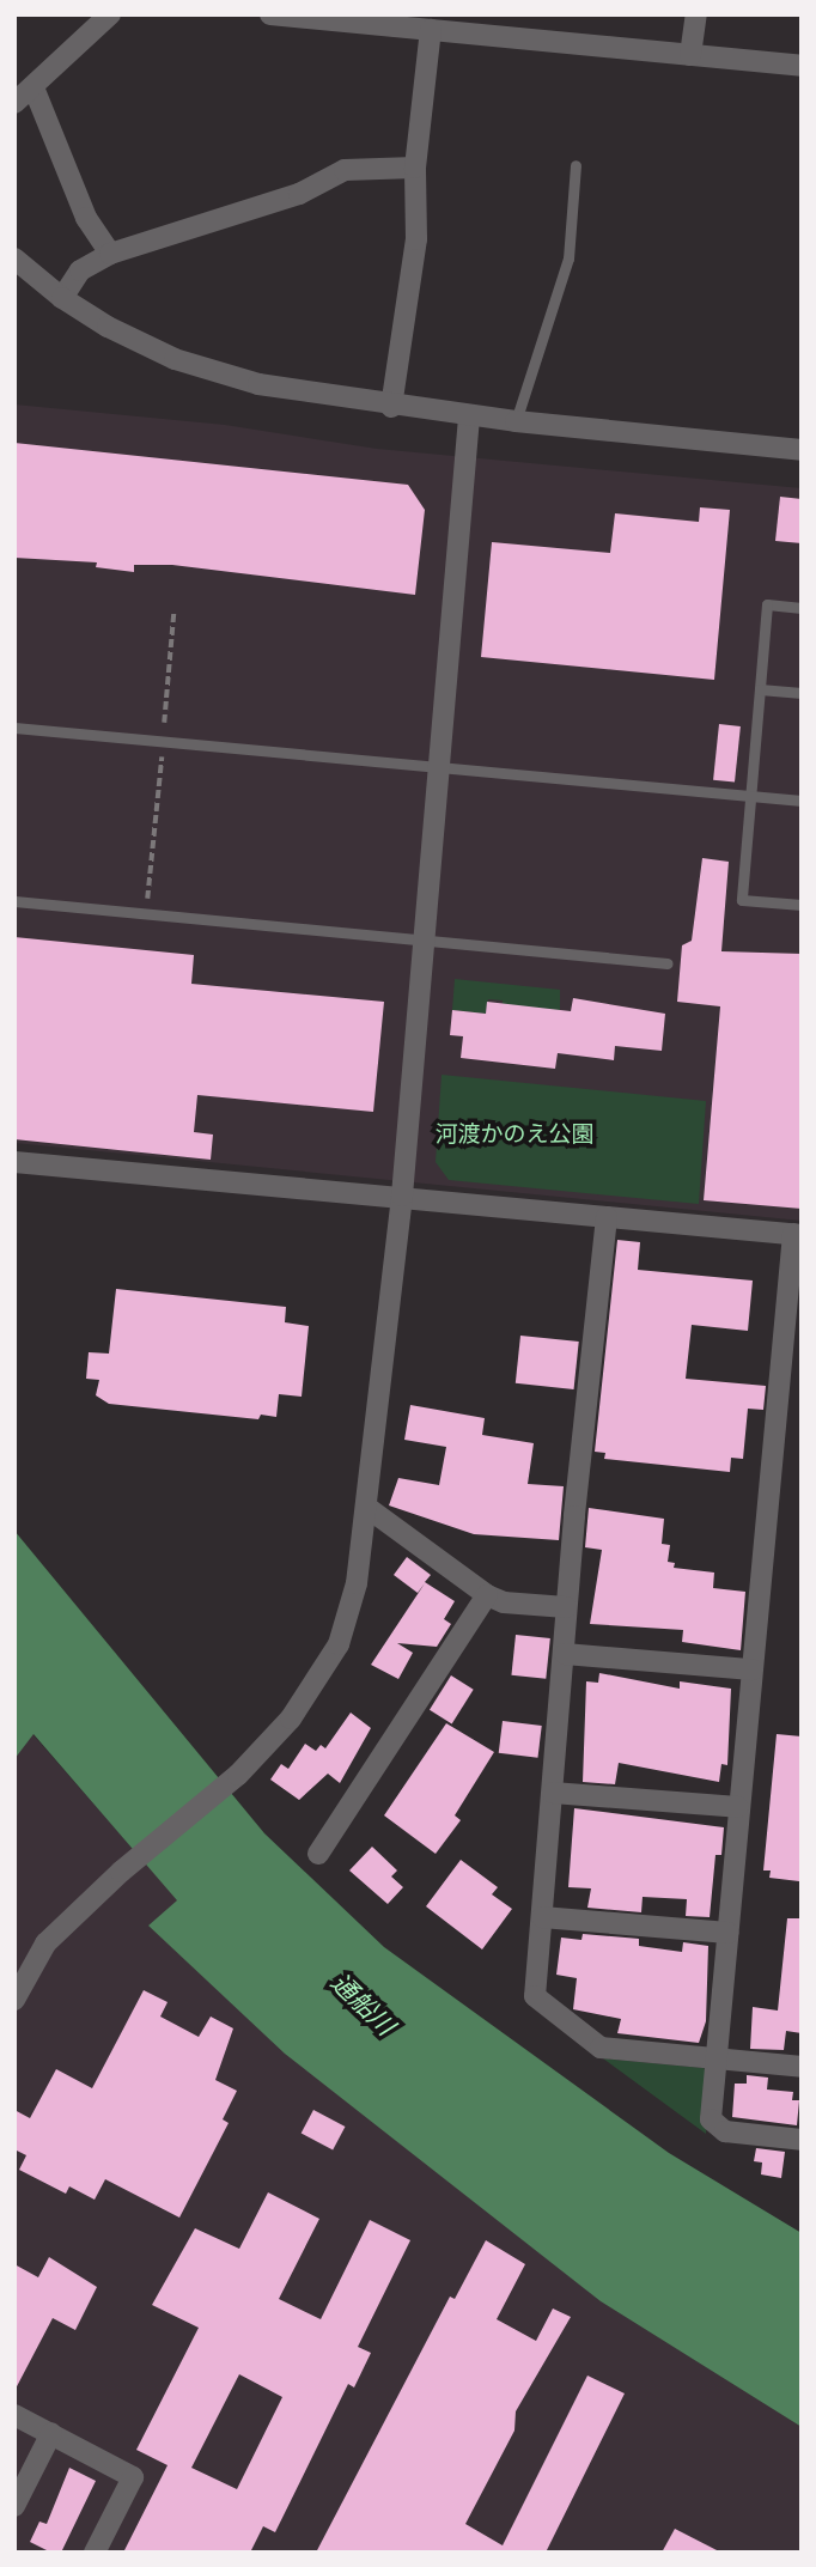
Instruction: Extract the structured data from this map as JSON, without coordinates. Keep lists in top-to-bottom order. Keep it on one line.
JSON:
{"water":["通船川"],"parks":["河渡かのえ公園"]}
